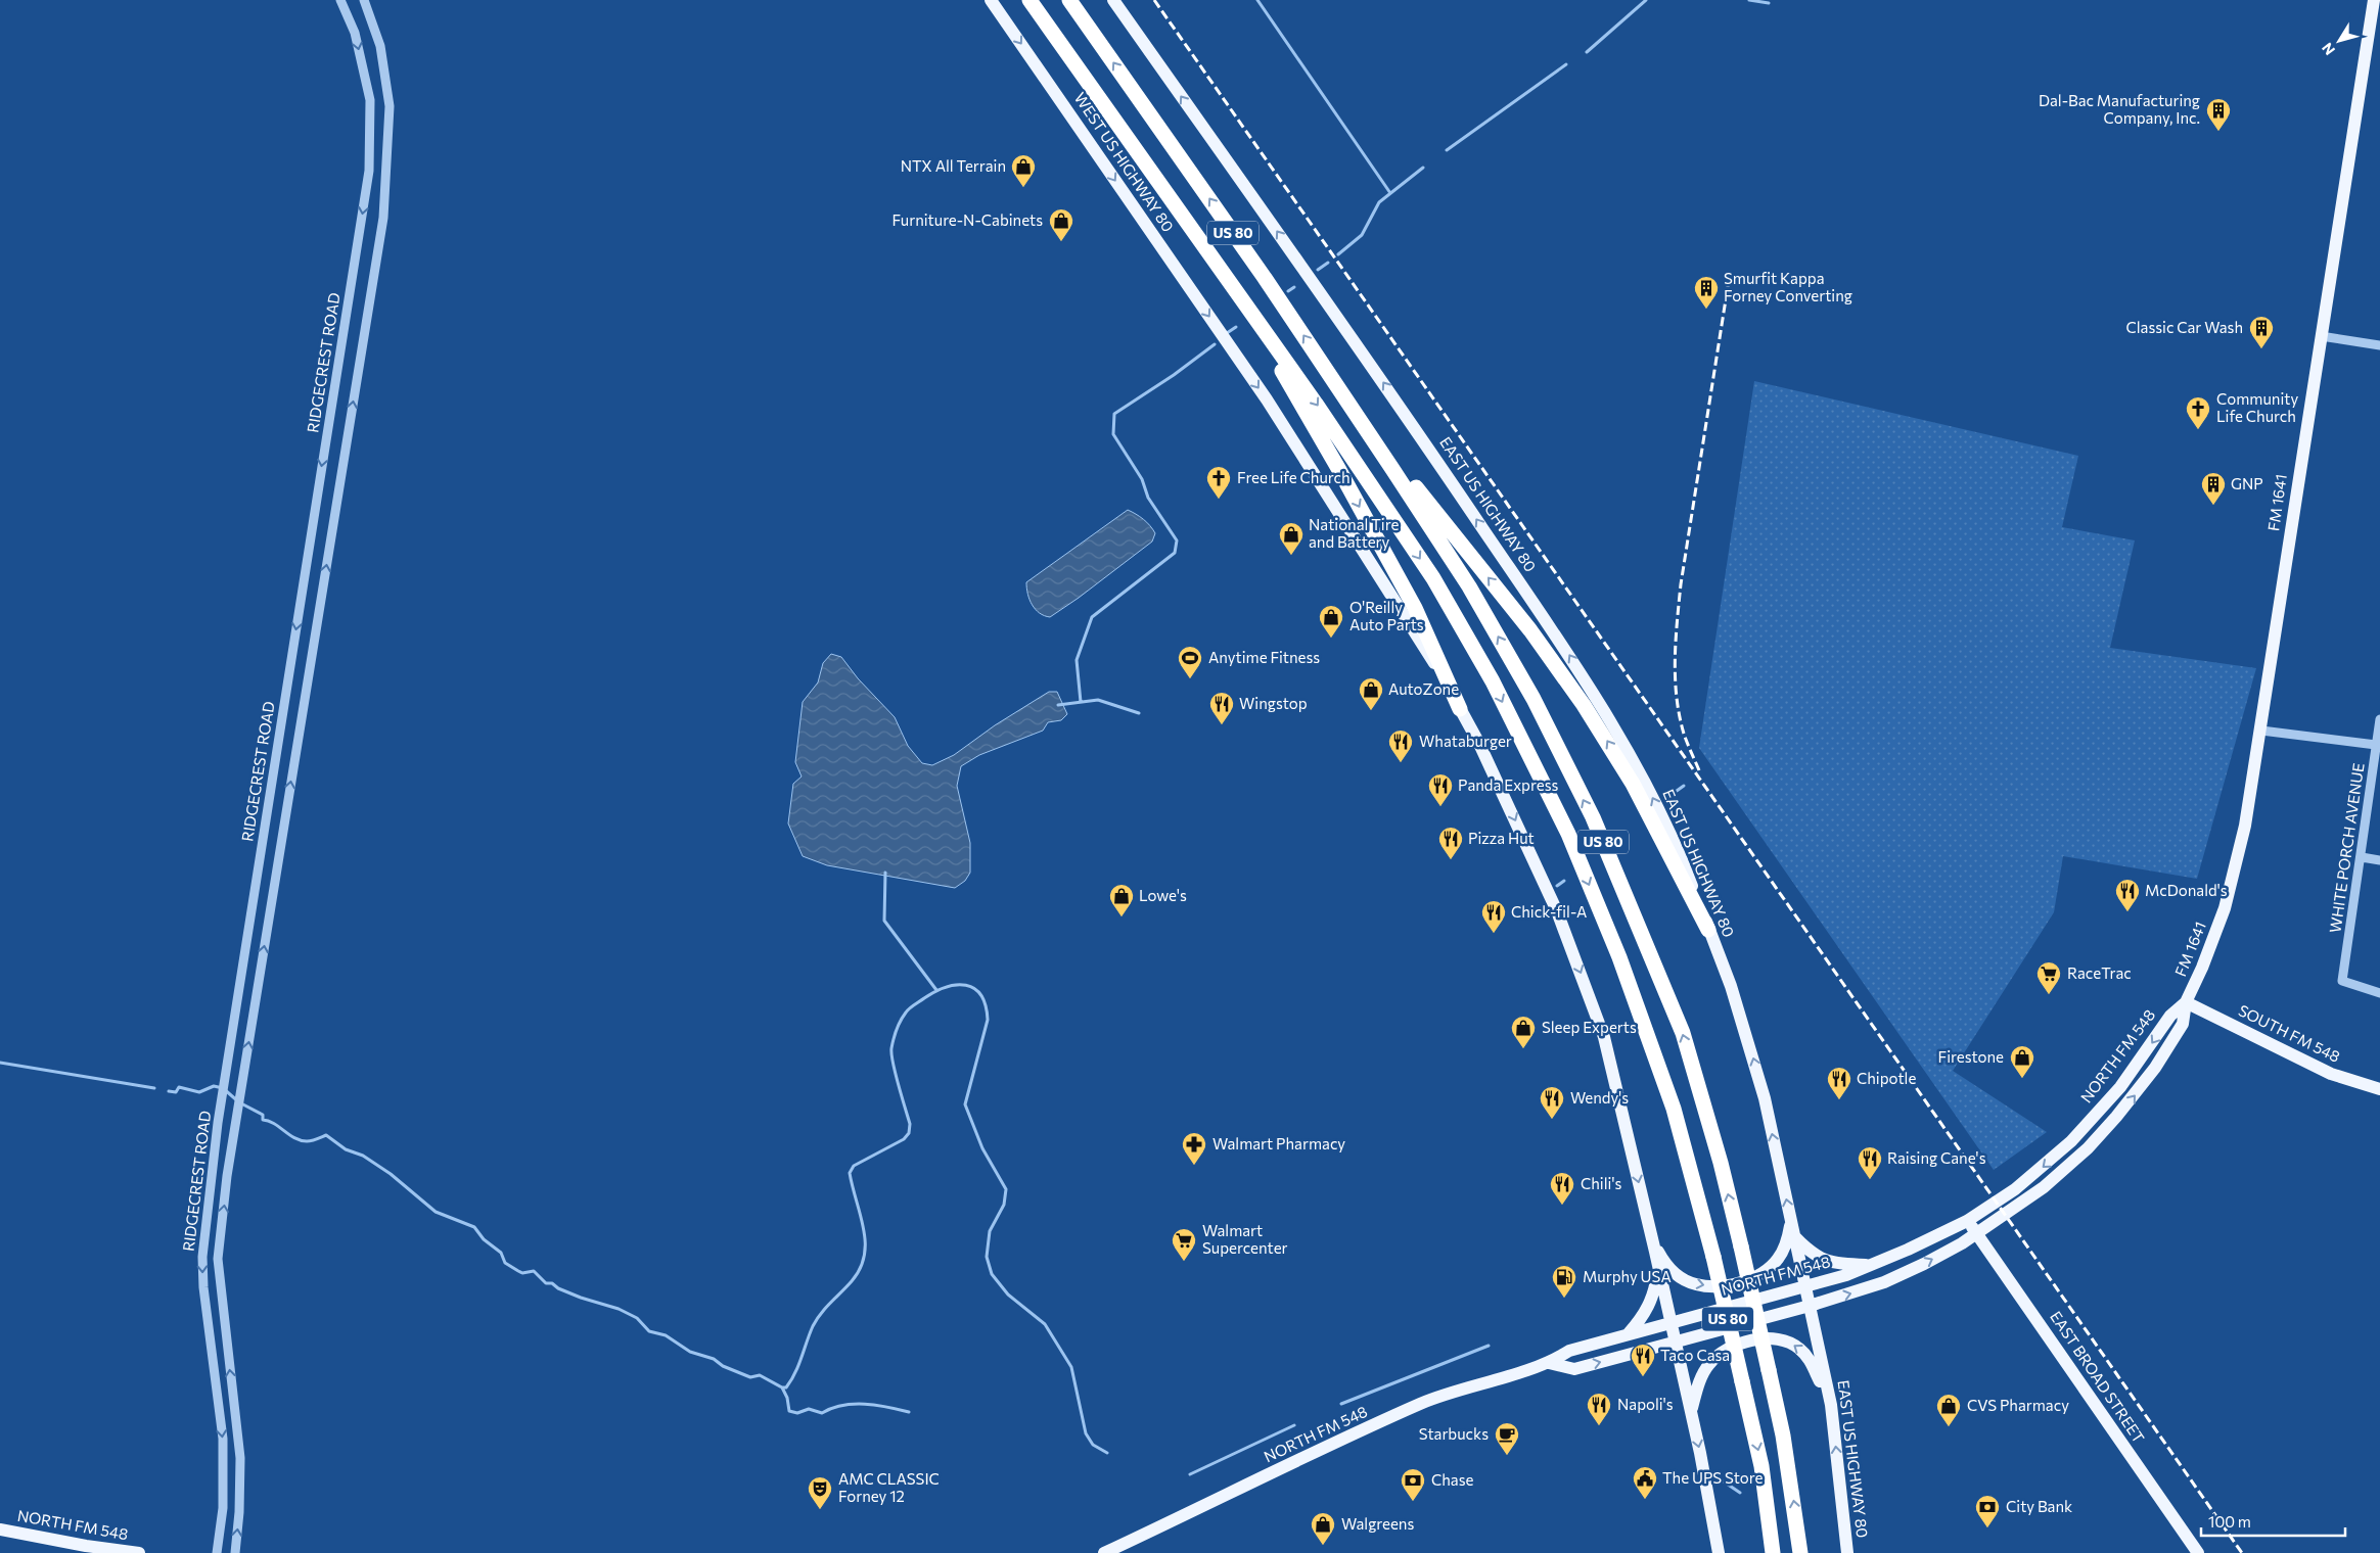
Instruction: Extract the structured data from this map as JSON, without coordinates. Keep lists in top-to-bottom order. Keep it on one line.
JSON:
{"streets":{"highway":["US 80"],"main road":["WEST US HIGHWAY 80","FM 1641","EAST US HIGHWAY 80","SOUTH FM 548","NORTH FM 548","EAST BROAD STREET"],"street":["RIDGECREST ROAD","WHITE PORCH AVENUE"]},"crossings":[["FM 1641","SOUTH FM 548"],["FM 1641","NORTH FM 548"],["EAST US HIGHWAY 80","NORTH FM 548"],["SOUTH FM 548","NORTH FM 548"],["NORTH FM 548","EAST BROAD STREET"]],"one_way":["WEST US HIGHWAY 80","EAST US HIGHWAY 80"],"places":{"building":["Dal-Bac Manufacturing Company, Inc.","Smurfit Kappa Forney Converting","Classic Car Wash","GNP"],"shop":["NTX All Terrain","Furniture-N-Cabinets","National Tire and Battery","O'Reilly Auto Parts","AutoZone","Lowe's","Sleep Experts","Firestone","CVS Pharmacy","Walgreens"],"church":["Community Life Church","Free Life Church"],"sports":["Anytime Fitness"],"restaurant":["Wingstop","Whataburger","Panda Express","Pizza Hut","McDonald's","Chick-fil-A","Chipotle","Wendy's","Raising Cane's","Chili's","Taco Casa","Napoli's"],"supermarket":["RaceTrac","Walmart Supercenter"],"pharmacy":["Walmart Pharmacy"],"fuel station":["Murphy USA"],"cafe":["Starbucks"],"public building":["The UPS Store"],"bank":["Chase","City Bank"],"theatre":["AMC CLASSIC Forney 12"]},"scale_bar":"100 m","north":"bottom left"}
